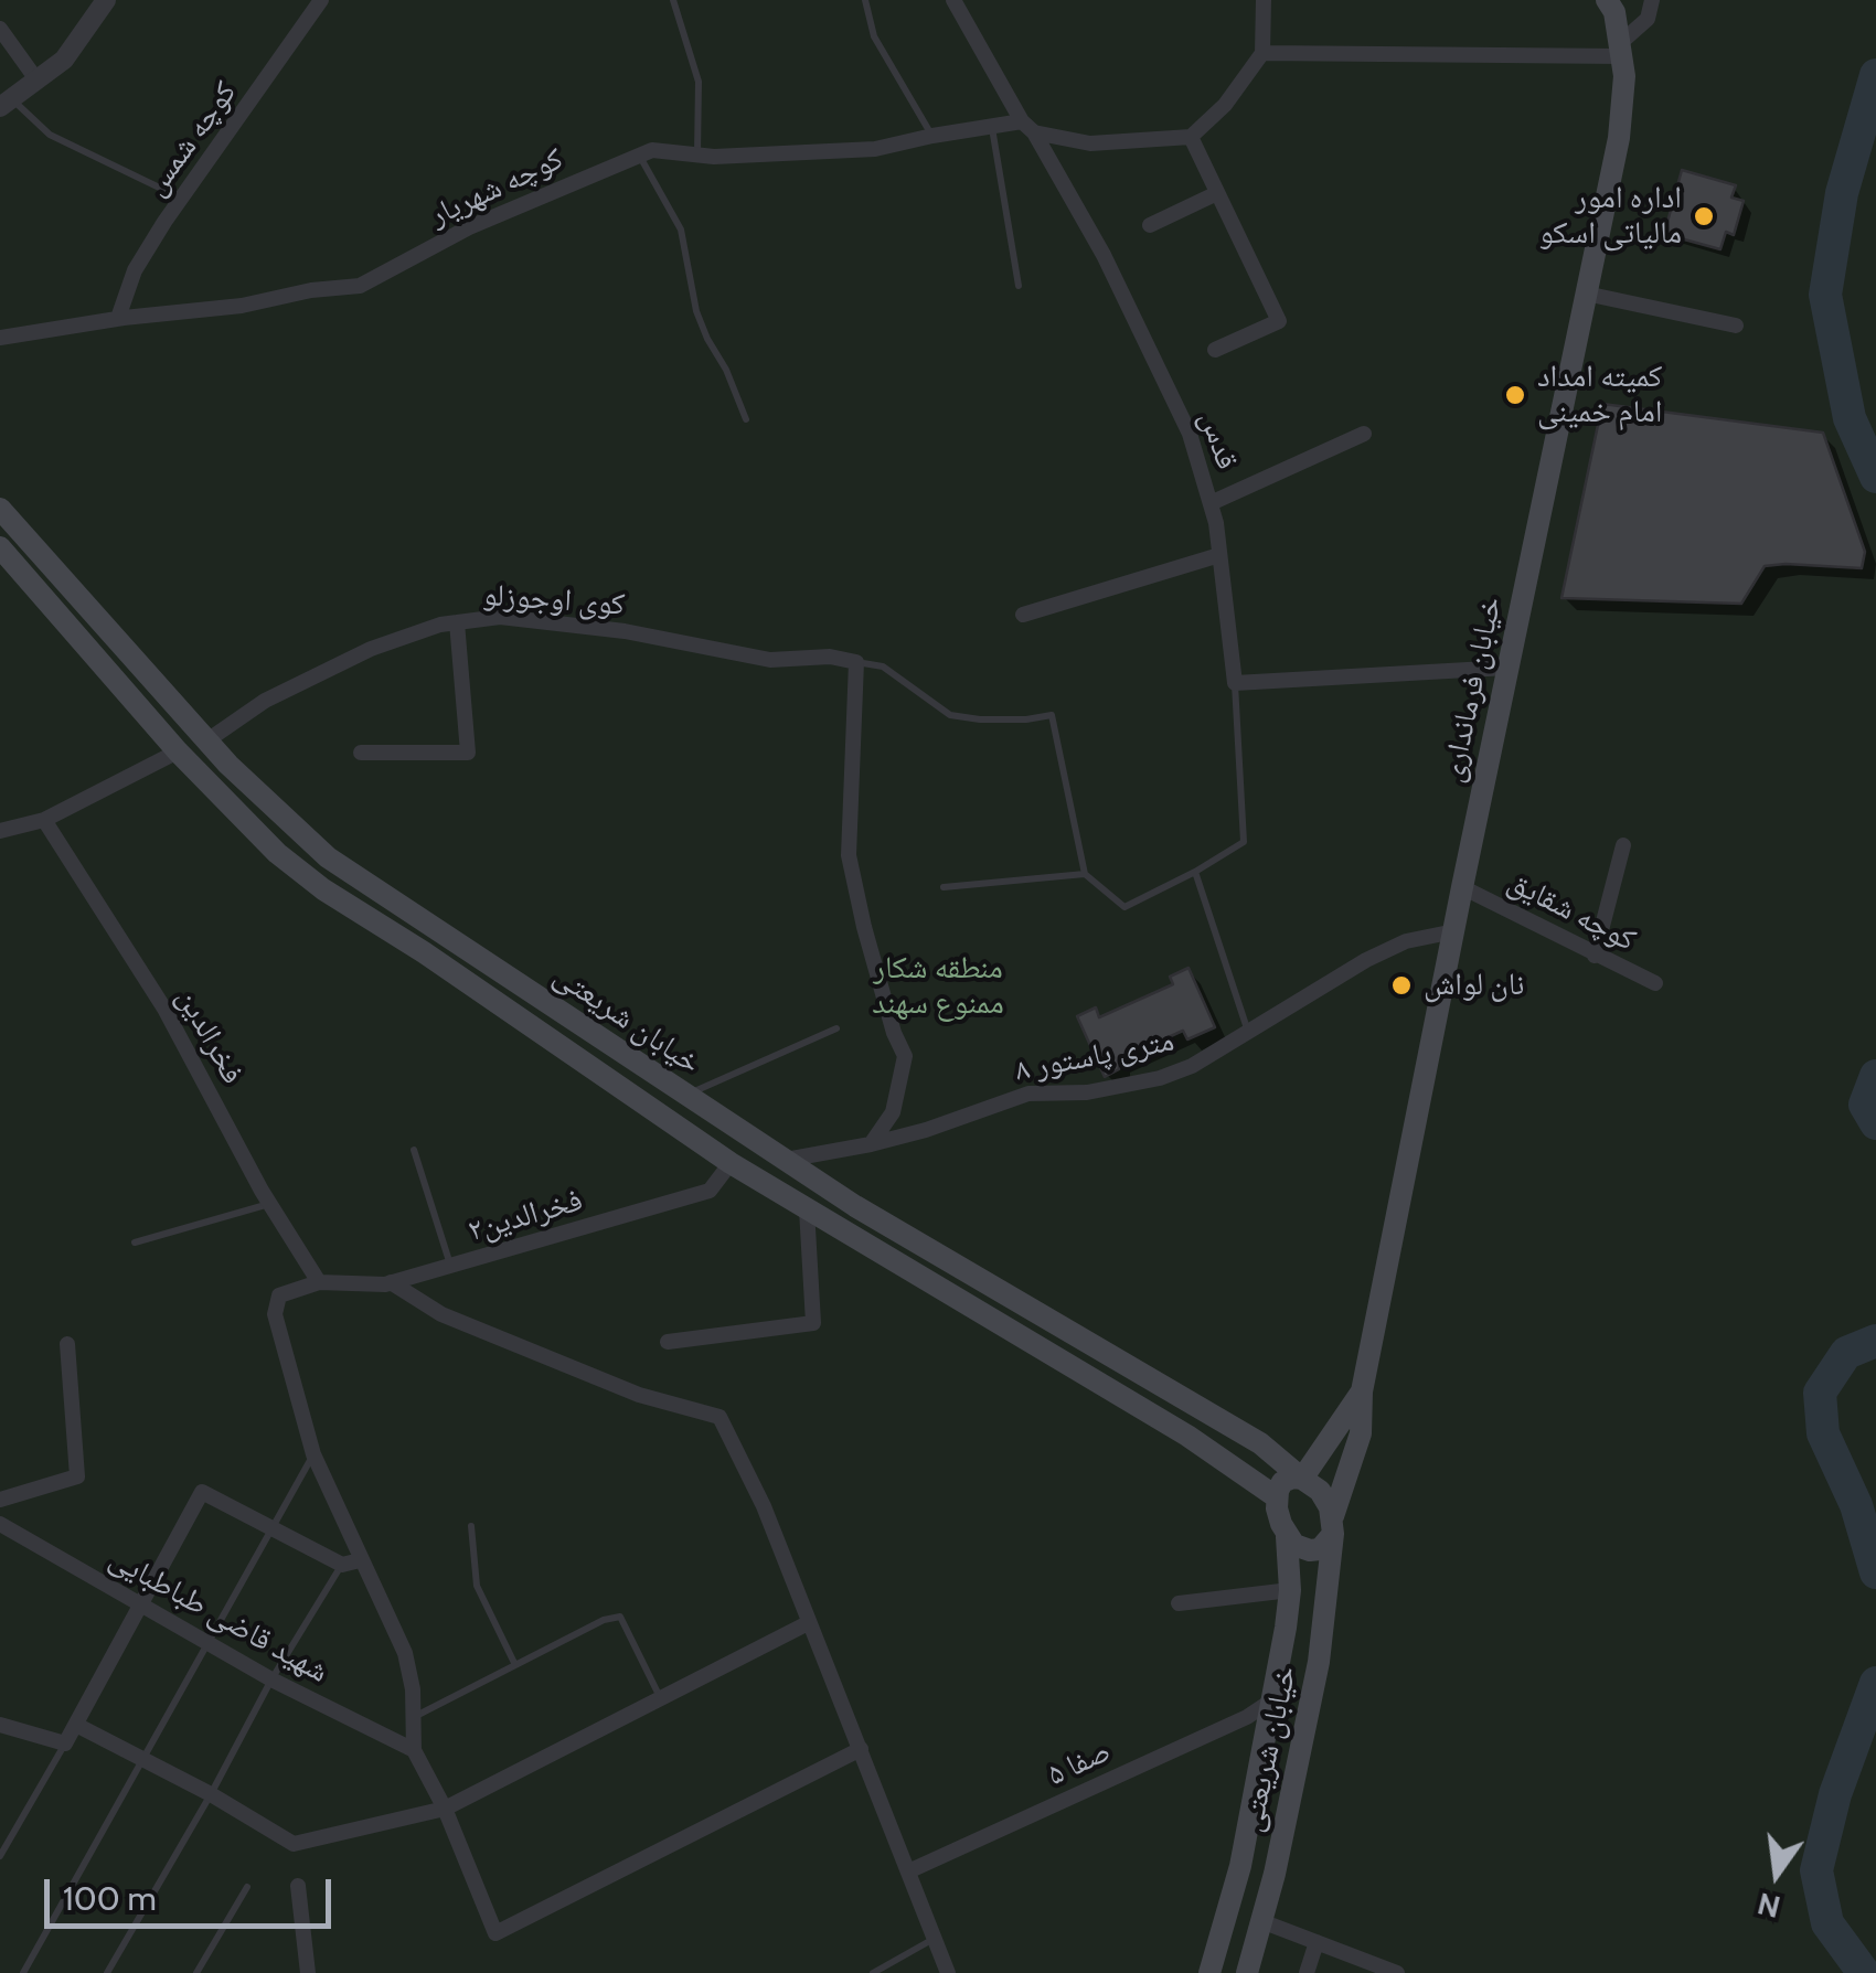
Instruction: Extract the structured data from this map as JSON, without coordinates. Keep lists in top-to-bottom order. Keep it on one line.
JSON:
{"streets":{"main road":["خیابان فرمانداری","خیابان شریعتی"],"street":["کوچه شمس","کوچه شهریار","قدس","کوی اوجوزلو","کوچه شقایق","فخرالدین","۸ متری پاستور","فخرالدین۲","شهید قاضی طباطبایی","صفا ۵"]},"crossings":[["کوچه شمس","کوچه شهریار"],["کوچه شهریار","قدس"],["کوی اوجوزلو","خیابان شریعتی"],["خیابان فرمانداری","کوچه شقایق"],["خیابان فرمانداری","خیابان شریعتی"],["خیابان فرمانداری","۸ متری پاستور"],["خیابان شریعتی","۸ متری پاستور"],["خیابان شریعتی","فخرالدین۲"],["خیابان شریعتی","صفا ۵"],["فخرالدین","فخرالدین۲"]],"parks":["منطقه شکار ممنوع سهند"],"places":["اداره امور مالیاتی اسکو","کمیته امداد امام خمینی","نان لواش"],"scale_bar":"100 m","north":"bottom"}
